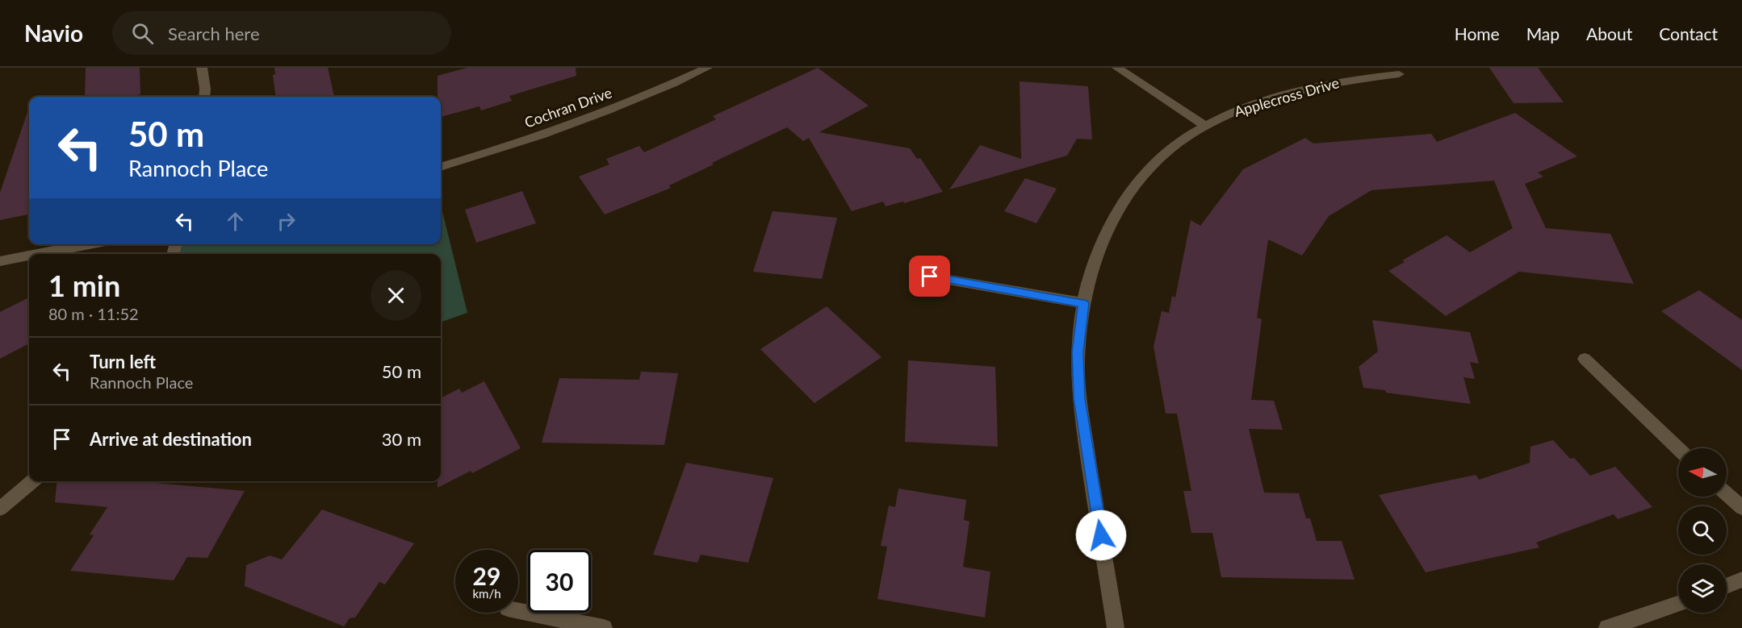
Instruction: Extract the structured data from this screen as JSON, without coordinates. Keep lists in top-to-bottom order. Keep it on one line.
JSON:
{"streets":{"street":["Applecross Drive","Cochran Drive"]},"north":"left","page":{"header":"Navio","search":"Search here","nav":["Home","Map","About","Contact"],"turn":["50 m","Rannoch Place"],"heading":["1 min","80 m · 11:52"],"list":[{"name":"Turn left","note":"Rannoch Place","value":"50 m"},{"name":"Arrive at destination","value":"30 m"}],"speed":"29 km/h","limit":"30"}}
